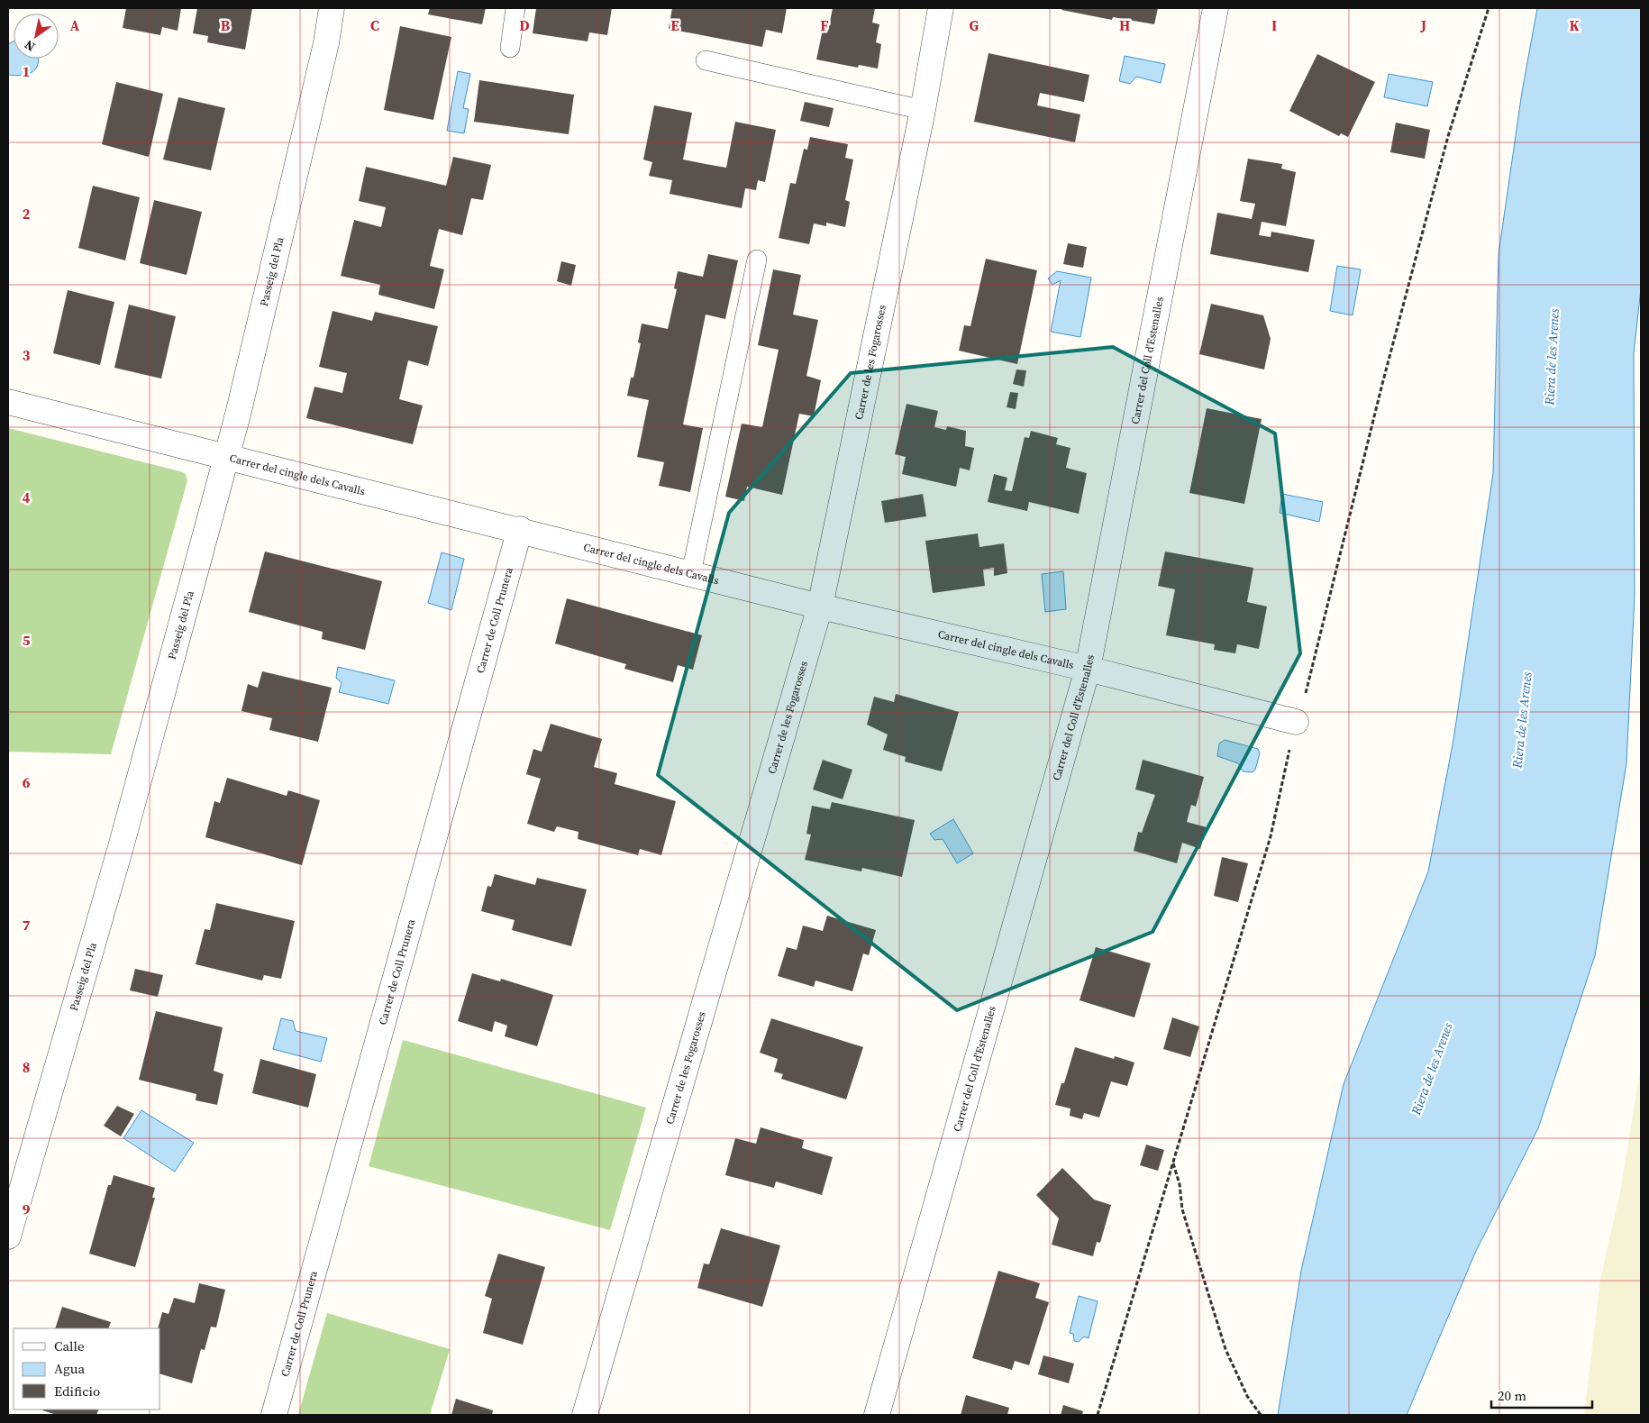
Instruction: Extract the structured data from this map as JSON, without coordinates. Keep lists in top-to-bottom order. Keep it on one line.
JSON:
{"streets":{"street":["Passeig del Pla","Carrer del Coll d'Estenalles","Carrer de les Fogarosses","Carrer del cingle dels Cavalls","Carrer de Coll Prunera"]},"crossings":[["Passeig del Pla","Carrer del cingle dels Cavalls"],["Carrer del Coll d'Estenalles","Carrer del cingle dels Cavalls"],["Carrer de les Fogarosses","Carrer del cingle dels Cavalls"],["Carrer del cingle dels Cavalls","Carrer de Coll Prunera"]],"water":["Riera de les Arenes"],"legend":["Calle","Agua","Edificio"],"scale_bar":"20 m","north":"bottom left","grid":{"columns":["A","B","C","D","E","F","G","H","I","J","K"],"rows":["1","2","3","4","5","6","7","8","9"]}}
